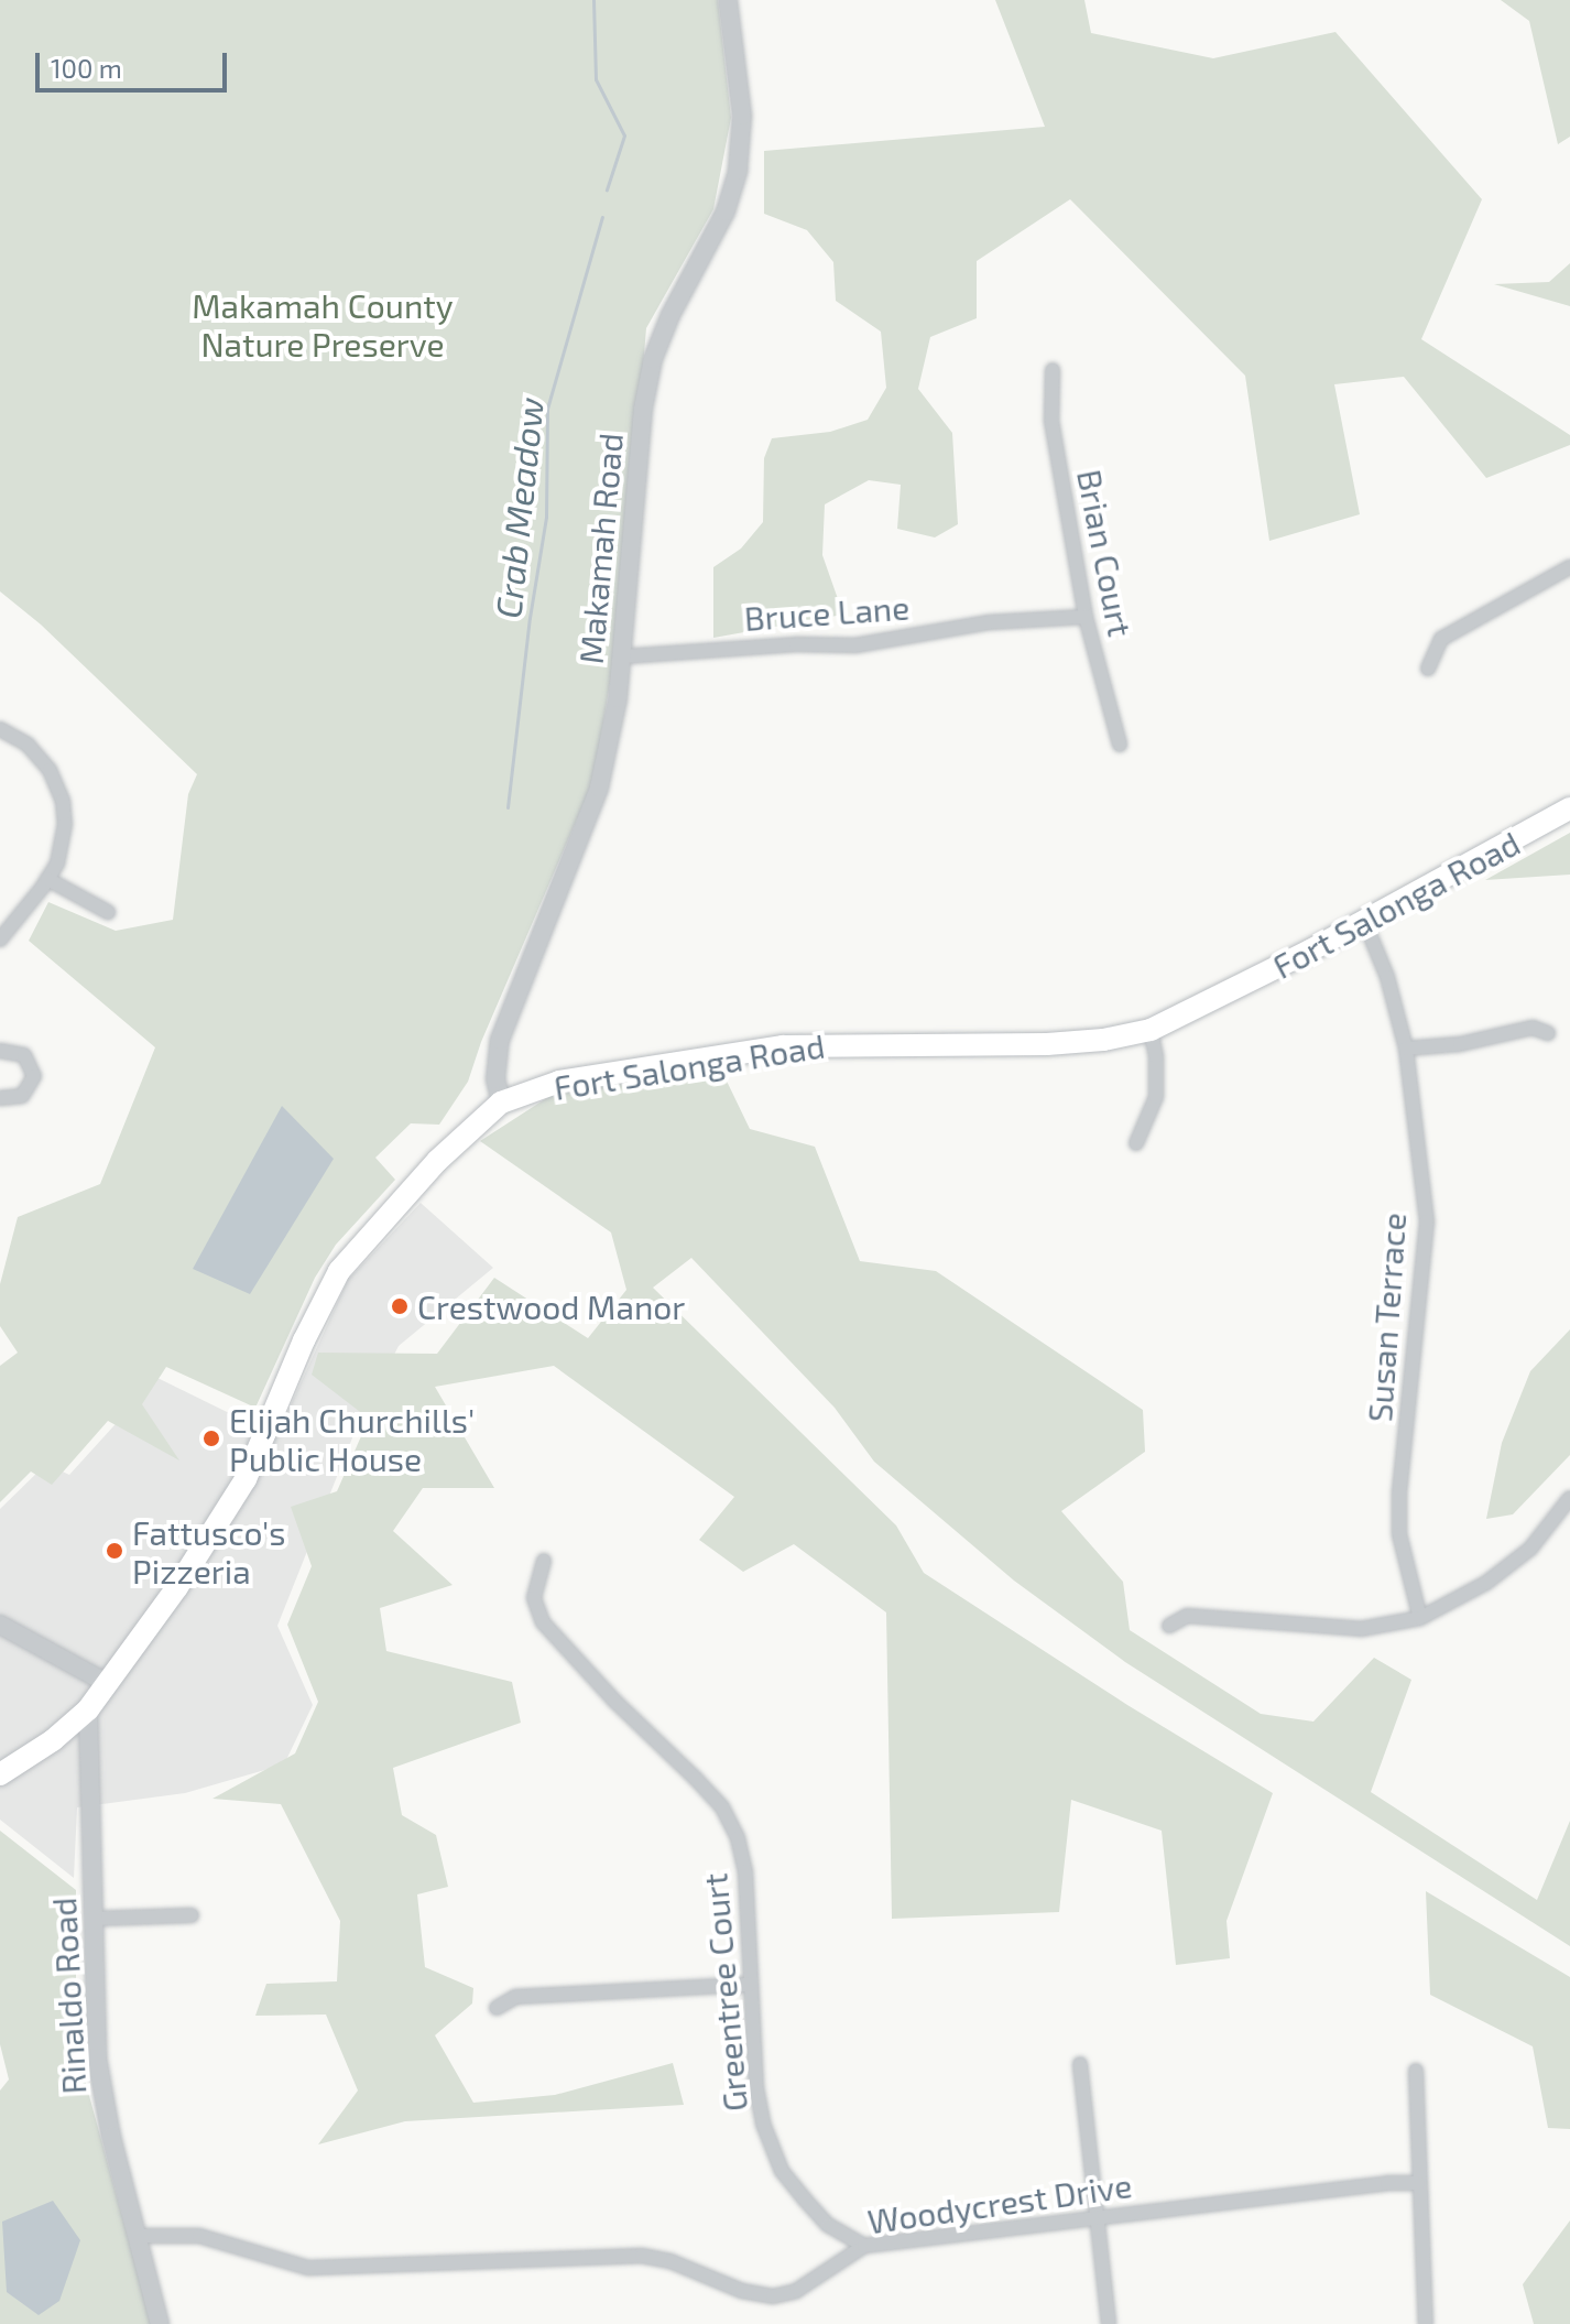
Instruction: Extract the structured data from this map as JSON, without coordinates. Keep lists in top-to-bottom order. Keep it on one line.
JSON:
{"streets":{"main road":["Fort Salonga Road"],"street":["Makamah Road","Brian Court","Bruce Lane","Susan Terrace","Greentree Court","Rinaldo Road","Woodycrest Drive"]},"crossings":[["Makamah Road","Bruce Lane"],["Makamah Road","Fort Salonga Road"],["Brian Court","Bruce Lane"],["Fort Salonga Road","Susan Terrace"],["Fort Salonga Road","Rinaldo Road"],["Greentree Court","Woodycrest Drive"],["Rinaldo Road","Woodycrest Drive"]],"water":["Crab Meadow"],"parks":["Makamah County Nature Preserve"],"places":["Crestwood Manor","Elijah Churchills' Public House","Fattusco's Pizzeria"],"scale_bar":"100 m"}
